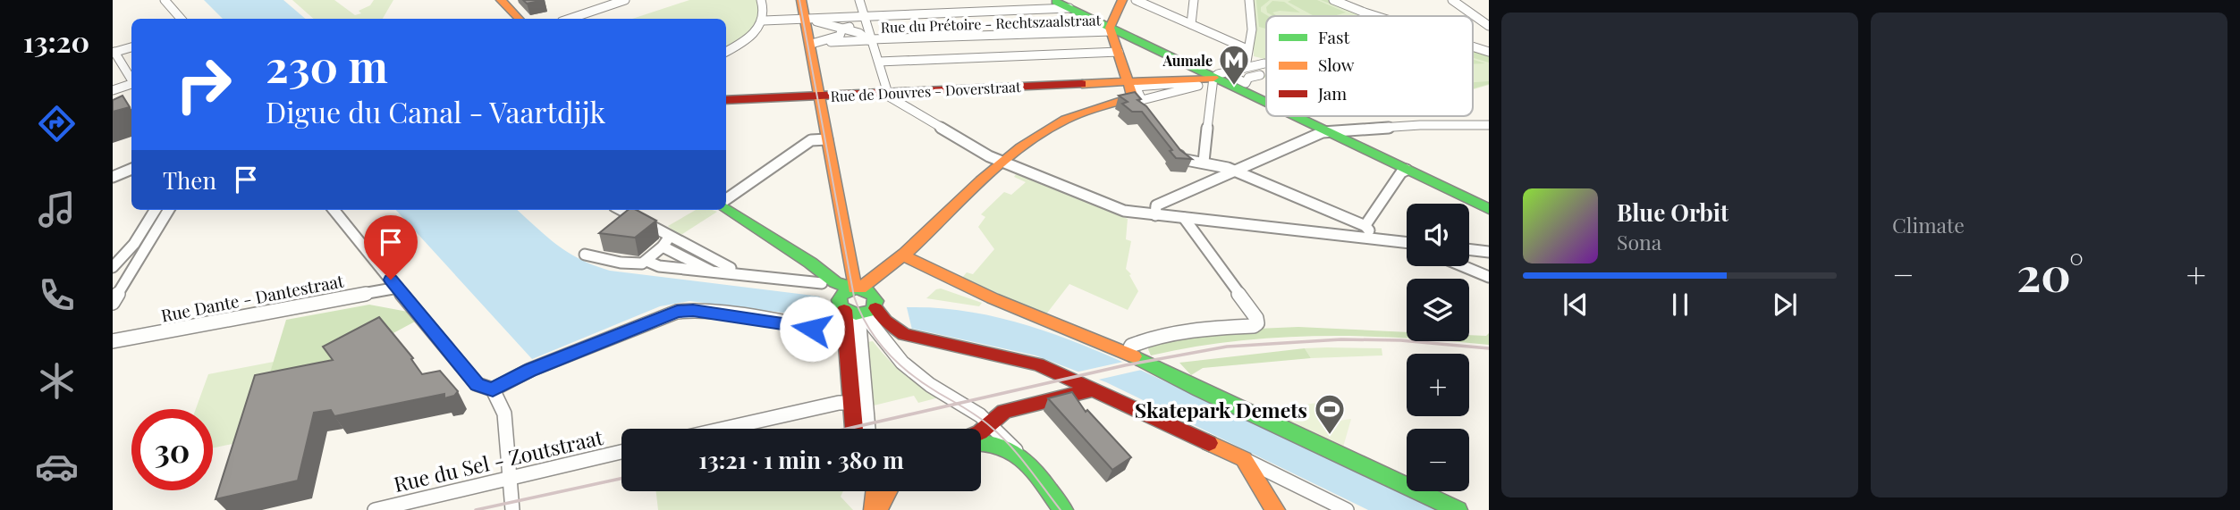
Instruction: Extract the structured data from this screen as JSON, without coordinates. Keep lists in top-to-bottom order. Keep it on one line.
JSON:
{"streets":{"street":["Rue du Prétoire - Rechtszaalstraat","Rue de Douvres - Doverstraat","Rue Dante - Dantestraat","Rue du Sel - Zoutstraat"]},"places":{"metro station":["Aumale"],"sports":["Skatepark Demets"]},"legend":["Fast","Slow","Jam"],"page":{"tabs":"13:20","tile":"Climate","turn":["230 m","Digue du Canal - Vaartdijk"],"then":"Then","song":["Blue Orbit","Sona"],"map_buttons":["+","−"],"heat":["−","20°","+"],"limit":"30","trip":"13:21 · 1 min · 380 m"}}
